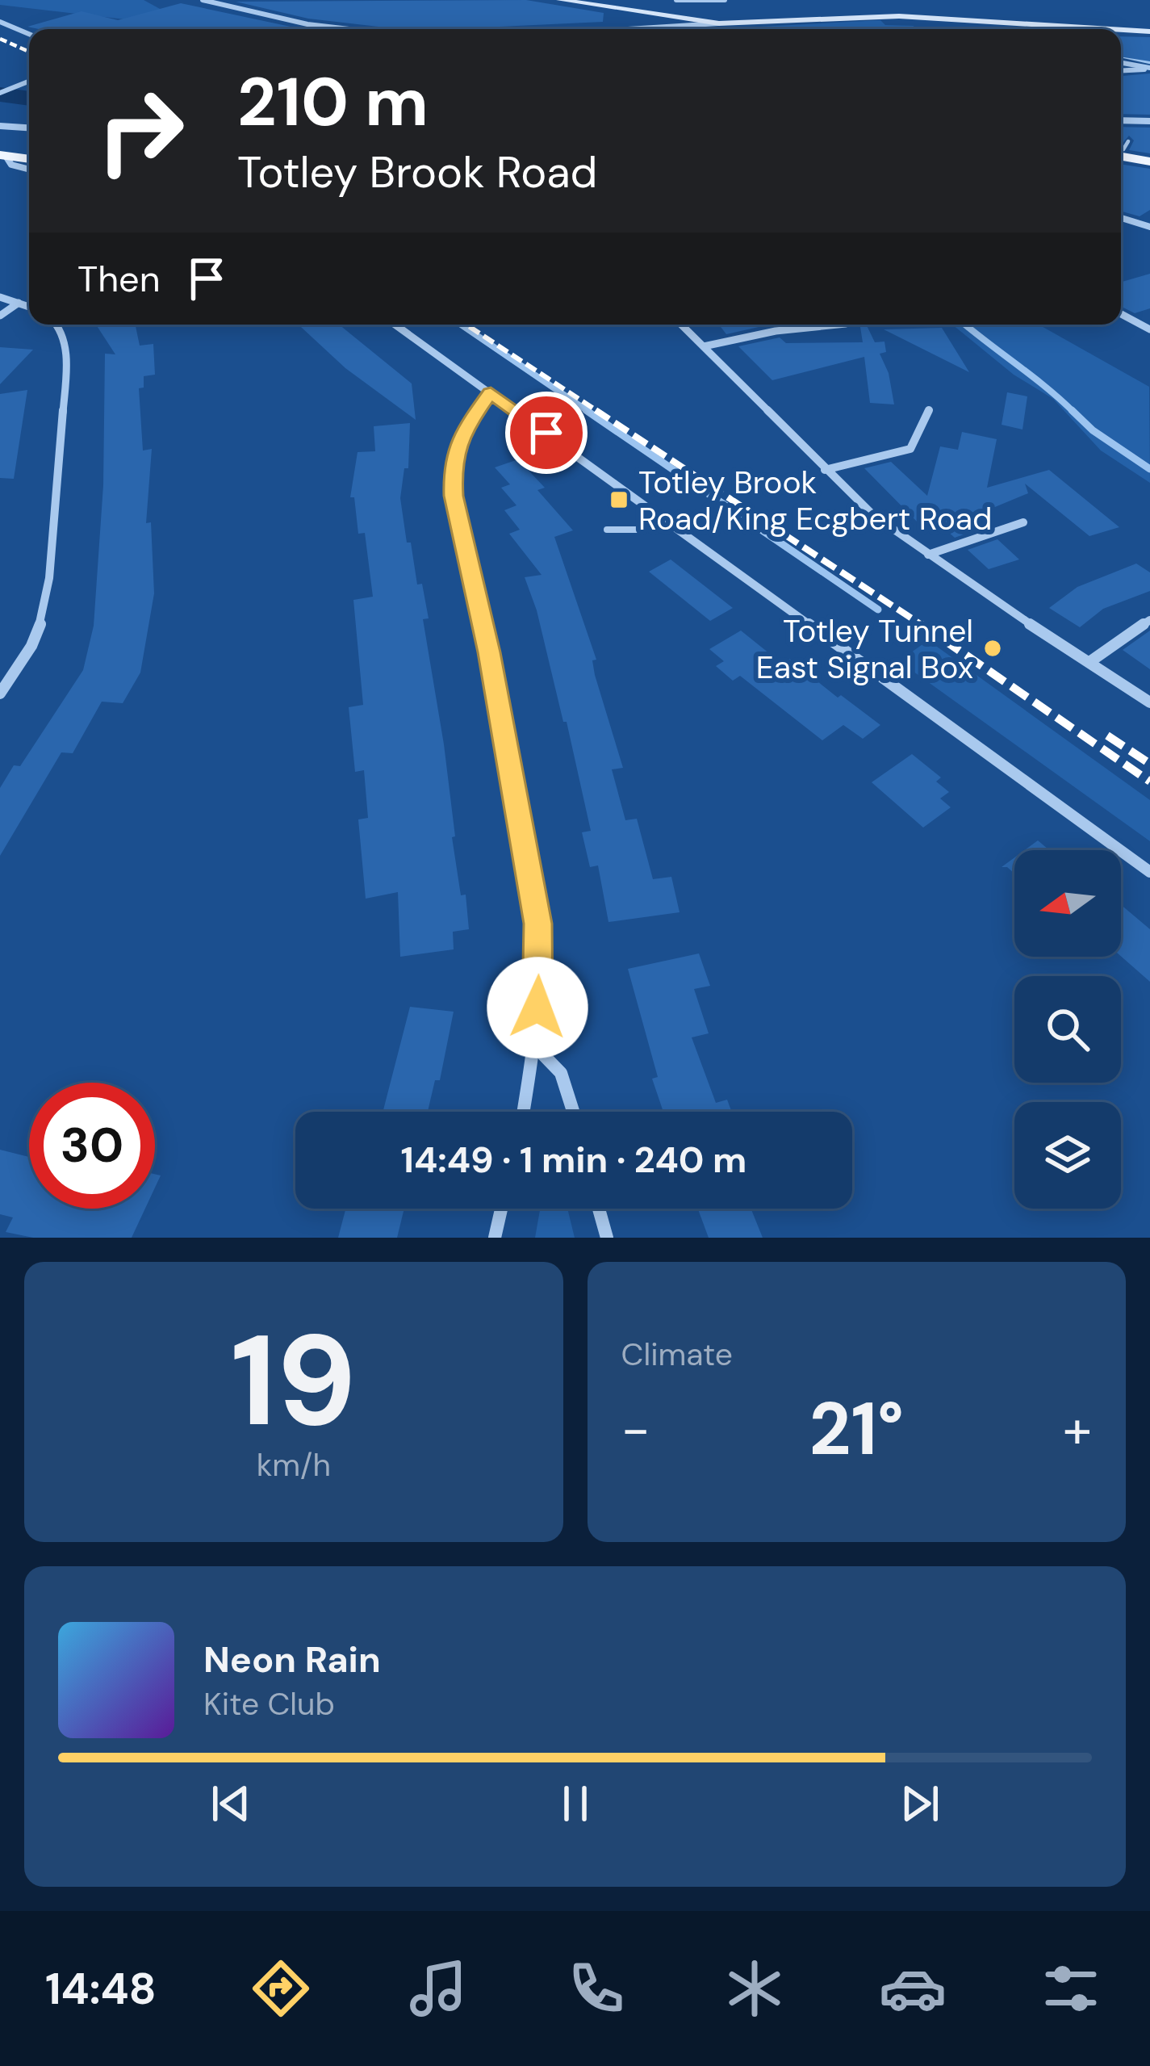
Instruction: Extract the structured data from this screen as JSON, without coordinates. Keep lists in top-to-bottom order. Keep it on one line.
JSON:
{"places":{"transit":["Totley Brook Road/King Ecgbert Road"],"other":["Totley Tunnel East Signal Box"]},"north":"left","page":{"turn":["210 m","Totley Brook Road"],"then":"Then","limit":"30","trip":"14:49 · 1 min · 240 m","tile":[["19","km/h"],"Climate"],"heat":["−","21°","+"],"song":["Neon Rain","Kite Club"],"tabs":"14:48"}}
